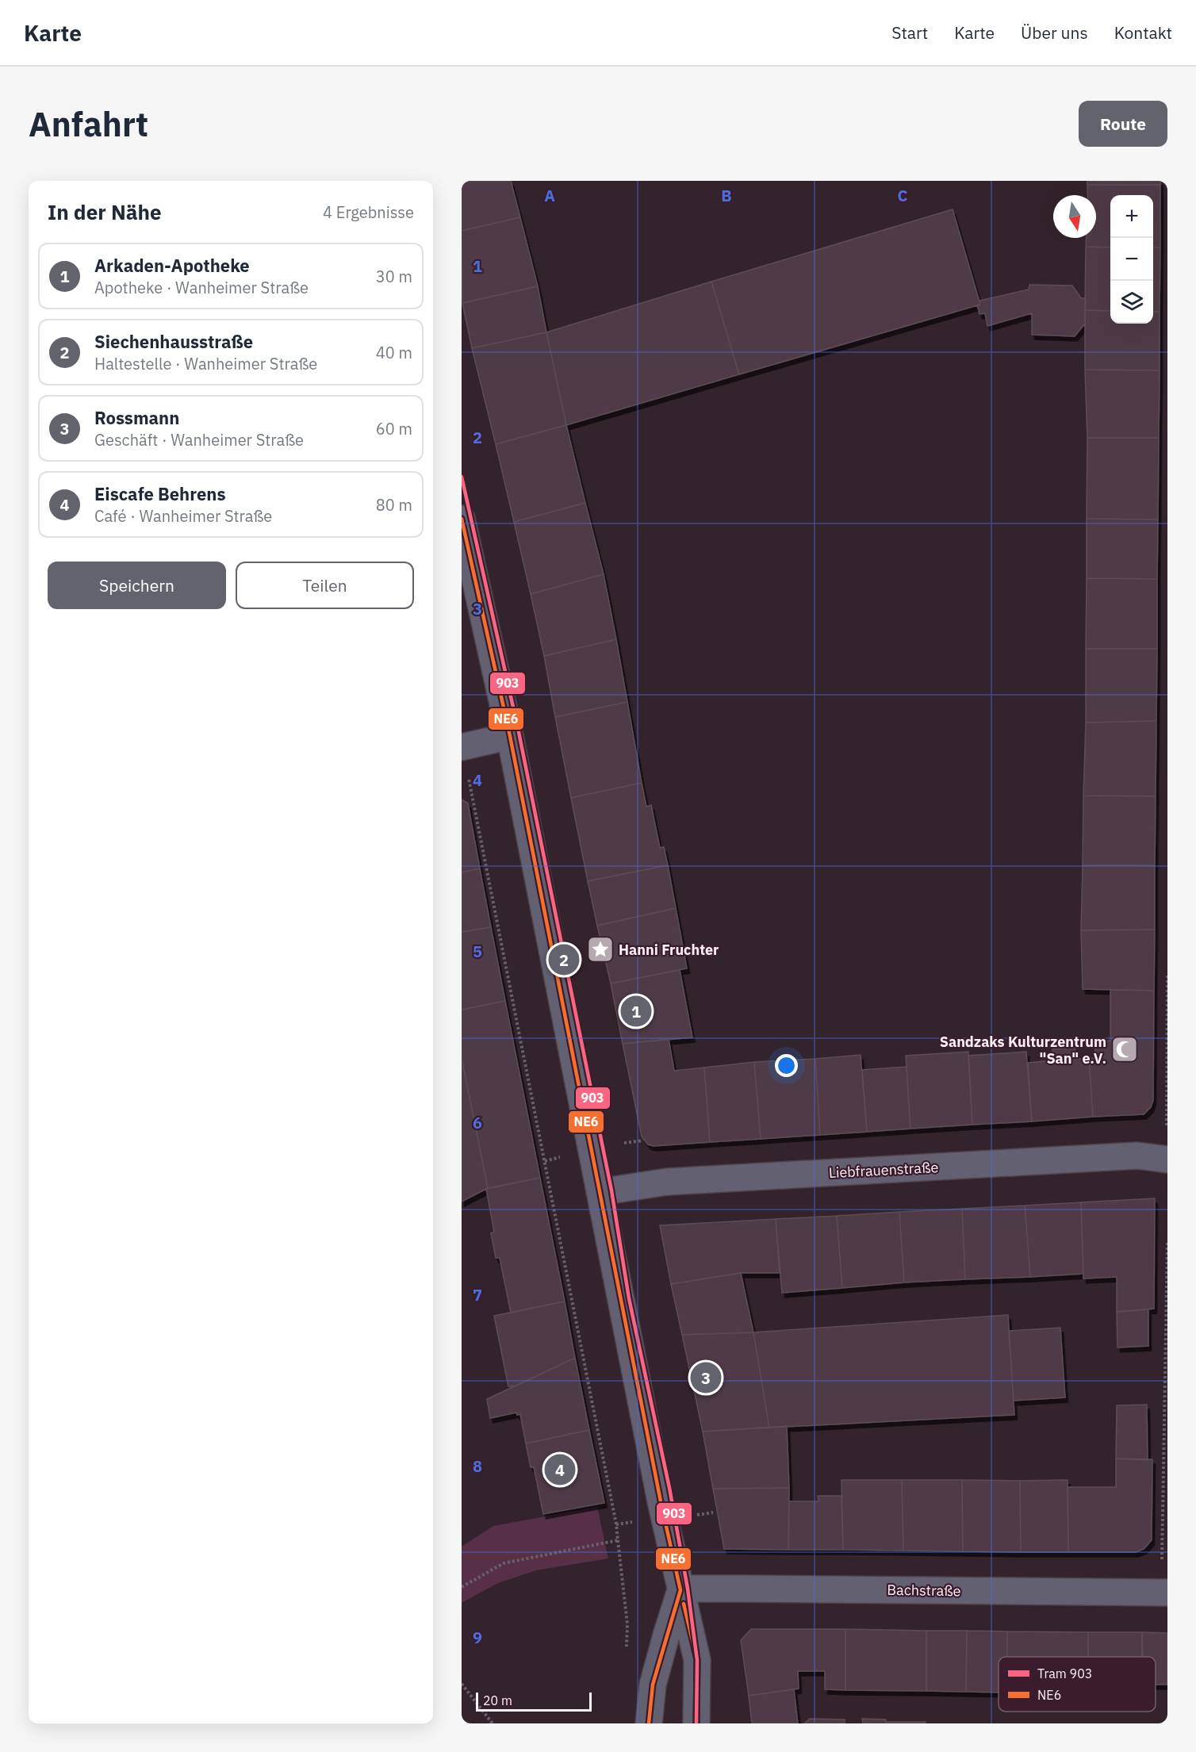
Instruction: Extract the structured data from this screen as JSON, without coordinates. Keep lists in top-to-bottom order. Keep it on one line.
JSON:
{"streets":{"street":["Liebfrauenstraße","Bachstraße"]},"places":{"place":["Hanni Fruchter"],"mosque":["Sandzaks Kulturzentrum \"San\" e.V."]},"lines":["tram line 903","transit line NE6"],"legend":["Tram 903","NE6"],"scale_bar":"20 m","north":"bottom","page":{"header":"Karte","nav":["Start","Karte","Über uns","Kontakt"],"buttons":["Route",["Speichern","Teilen"]],"title":"Anfahrt","heading":["In der Nähe","4 Ergebnisse"],"map_buttons":["+","−"],"list":[{"mark":"1","name":"Arkaden-Apotheke","note":"Apotheke · Wanheimer Straße","value":"30 m"},{"mark":"2","name":"Siechenhausstraße","note":"Haltestelle · Wanheimer Straße","value":"40 m"},{"mark":"3","name":"Rossmann","note":"Geschäft · Wanheimer Straße","value":"60 m"},{"mark":"4","name":"Eiscafe Behrens","note":"Café · Wanheimer Straße","value":"80 m"}],"pins":["2","1","3","4"],"scale":"20 m"},"grid":{"columns":["A","B","C"],"rows":["1","2","3","4","5","6","7","8","9"]}}
